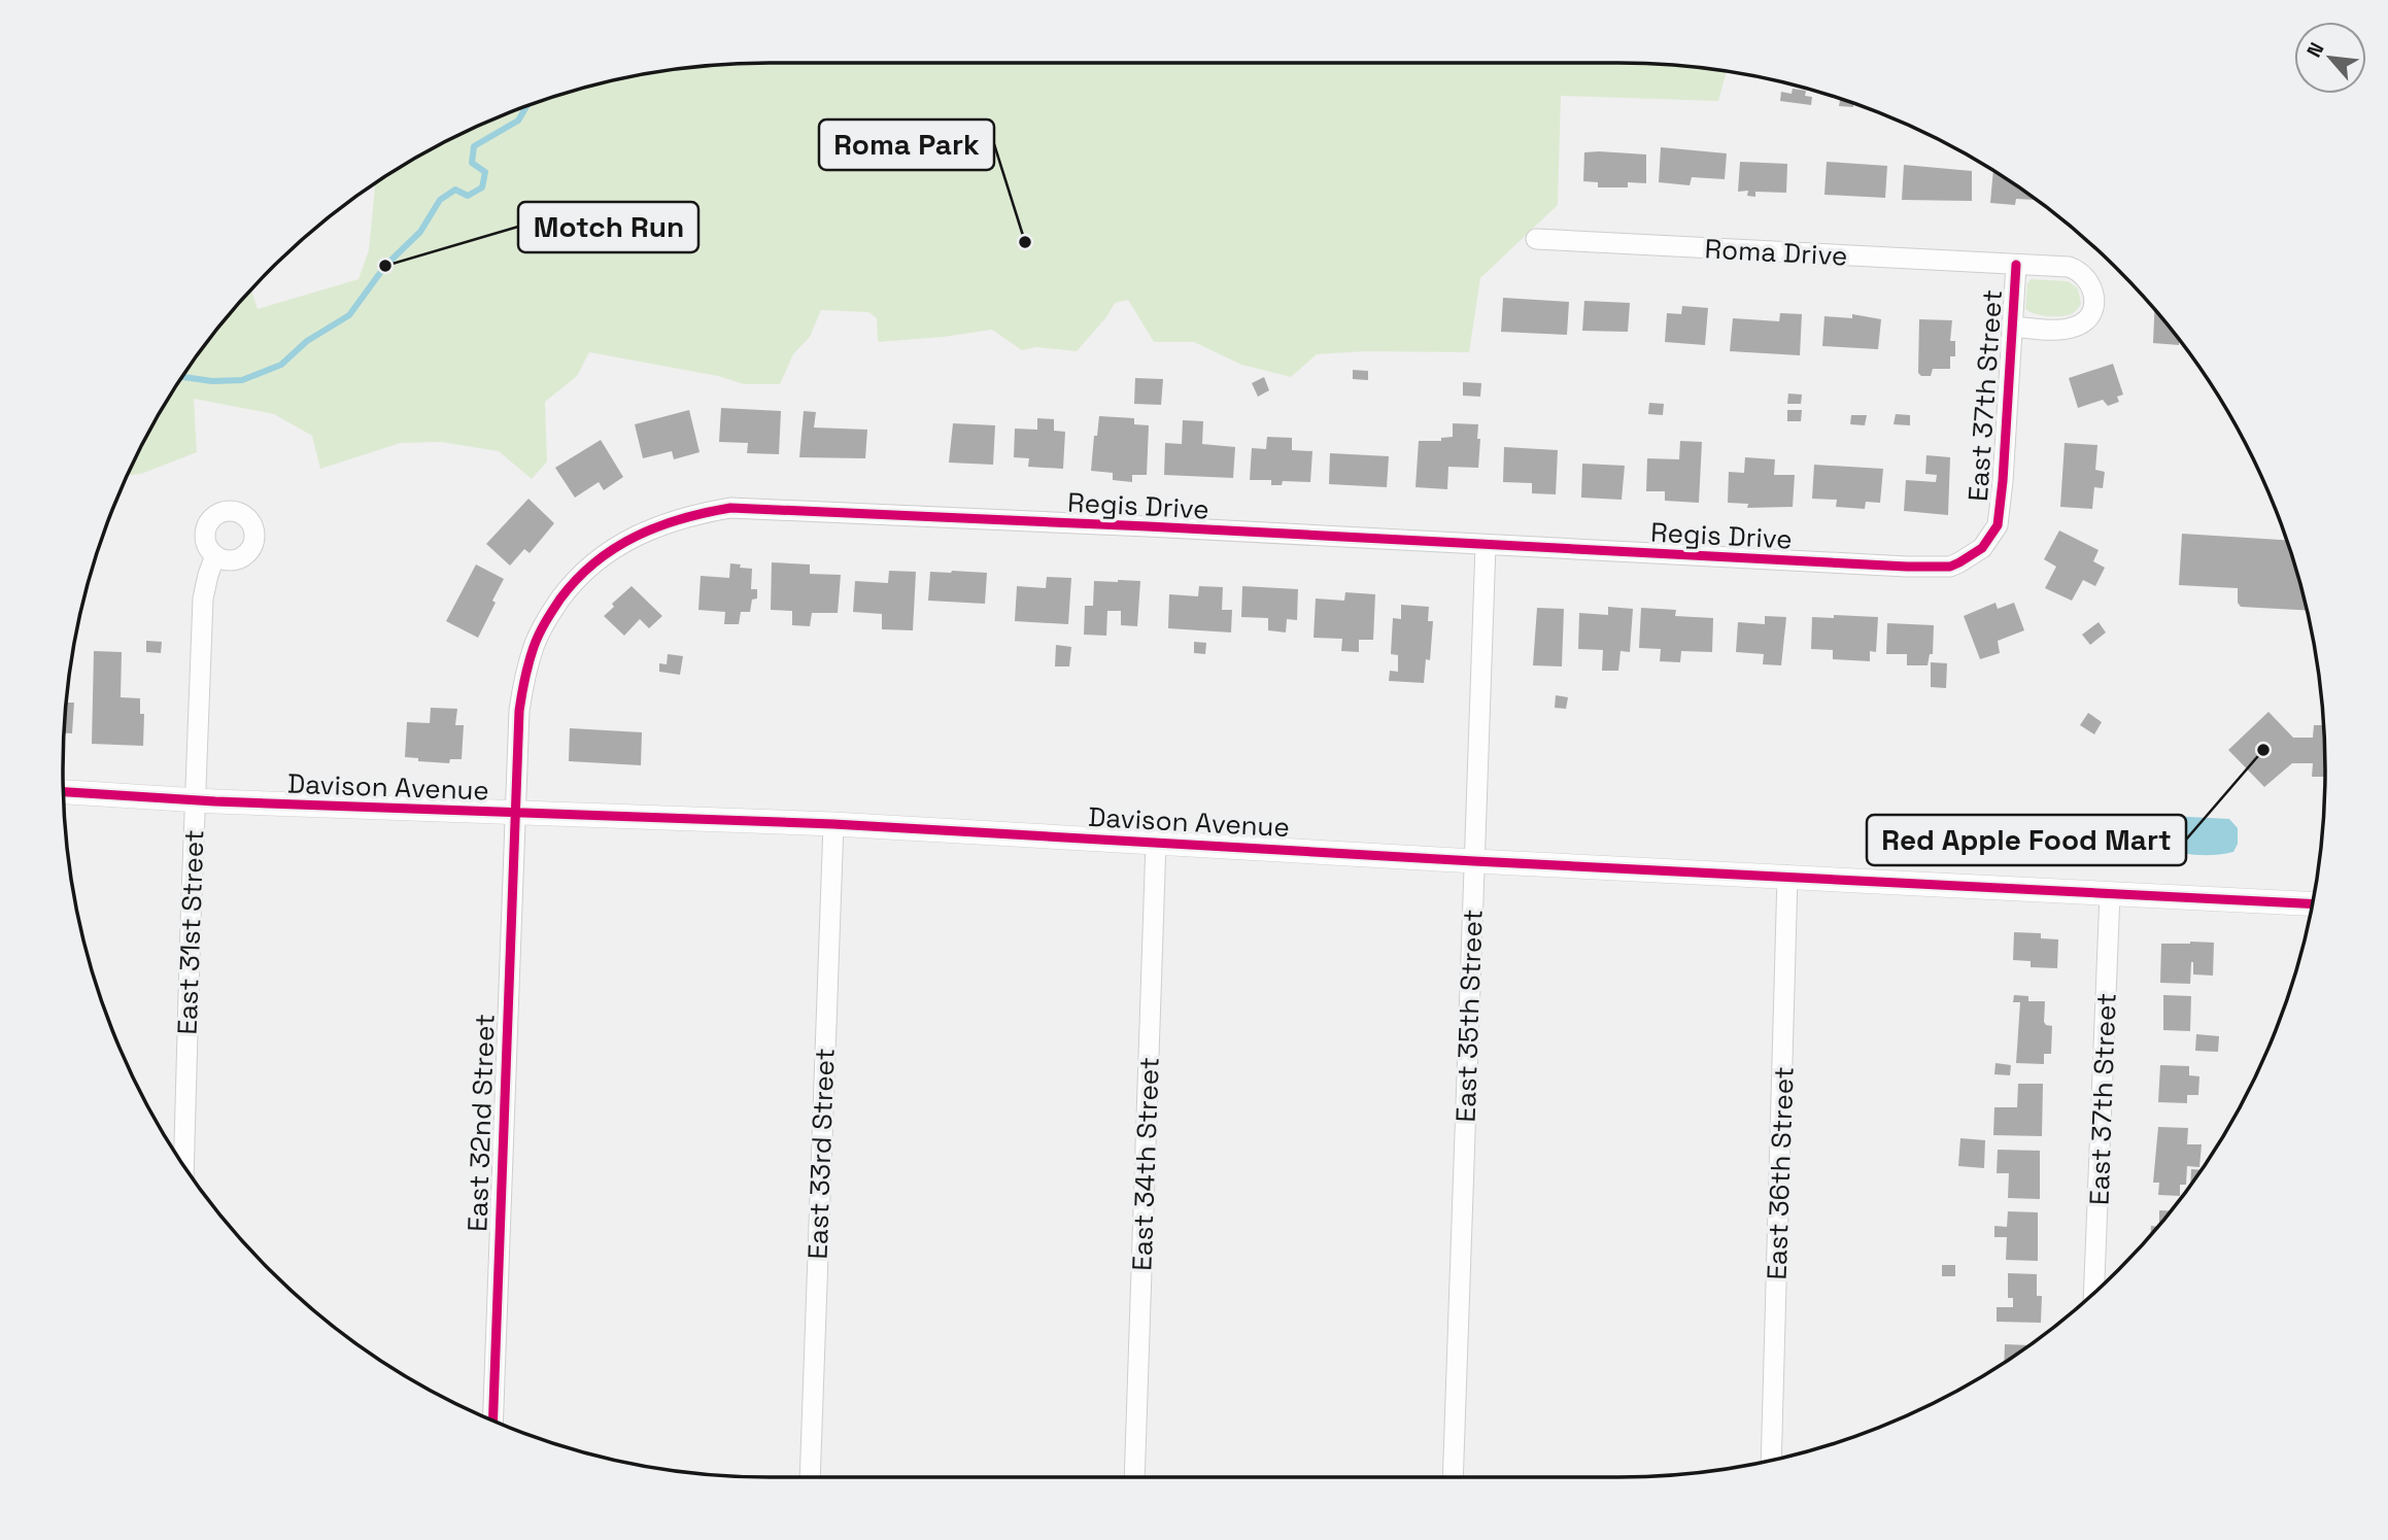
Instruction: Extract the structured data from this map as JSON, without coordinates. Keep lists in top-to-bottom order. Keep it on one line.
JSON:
{"streets":{"street":["Roma Drive","East 37th Street","Regis Drive","Davison Avenue","East 31st Street","East 35th Street","East 32nd Street","East 33rd Street","East 34th Street","East 36th Street"]},"crossings":[["Roma Drive","East 37th Street"],["East 37th Street","Regis Drive"],["East 37th Street","Davison Avenue"],["Regis Drive","Davison Avenue"],["Regis Drive","East 35th Street"],["Regis Drive","East 32nd Street"],["Davison Avenue","East 31st Street"],["Davison Avenue","East 35th Street"],["Davison Avenue","East 32nd Street"],["Davison Avenue","East 33rd Street"],["Davison Avenue","East 34th Street"],["Davison Avenue","East 36th Street"]],"places":["Roma Park","Motch Run","Red Apple Food Mart"],"north":"top left"}
